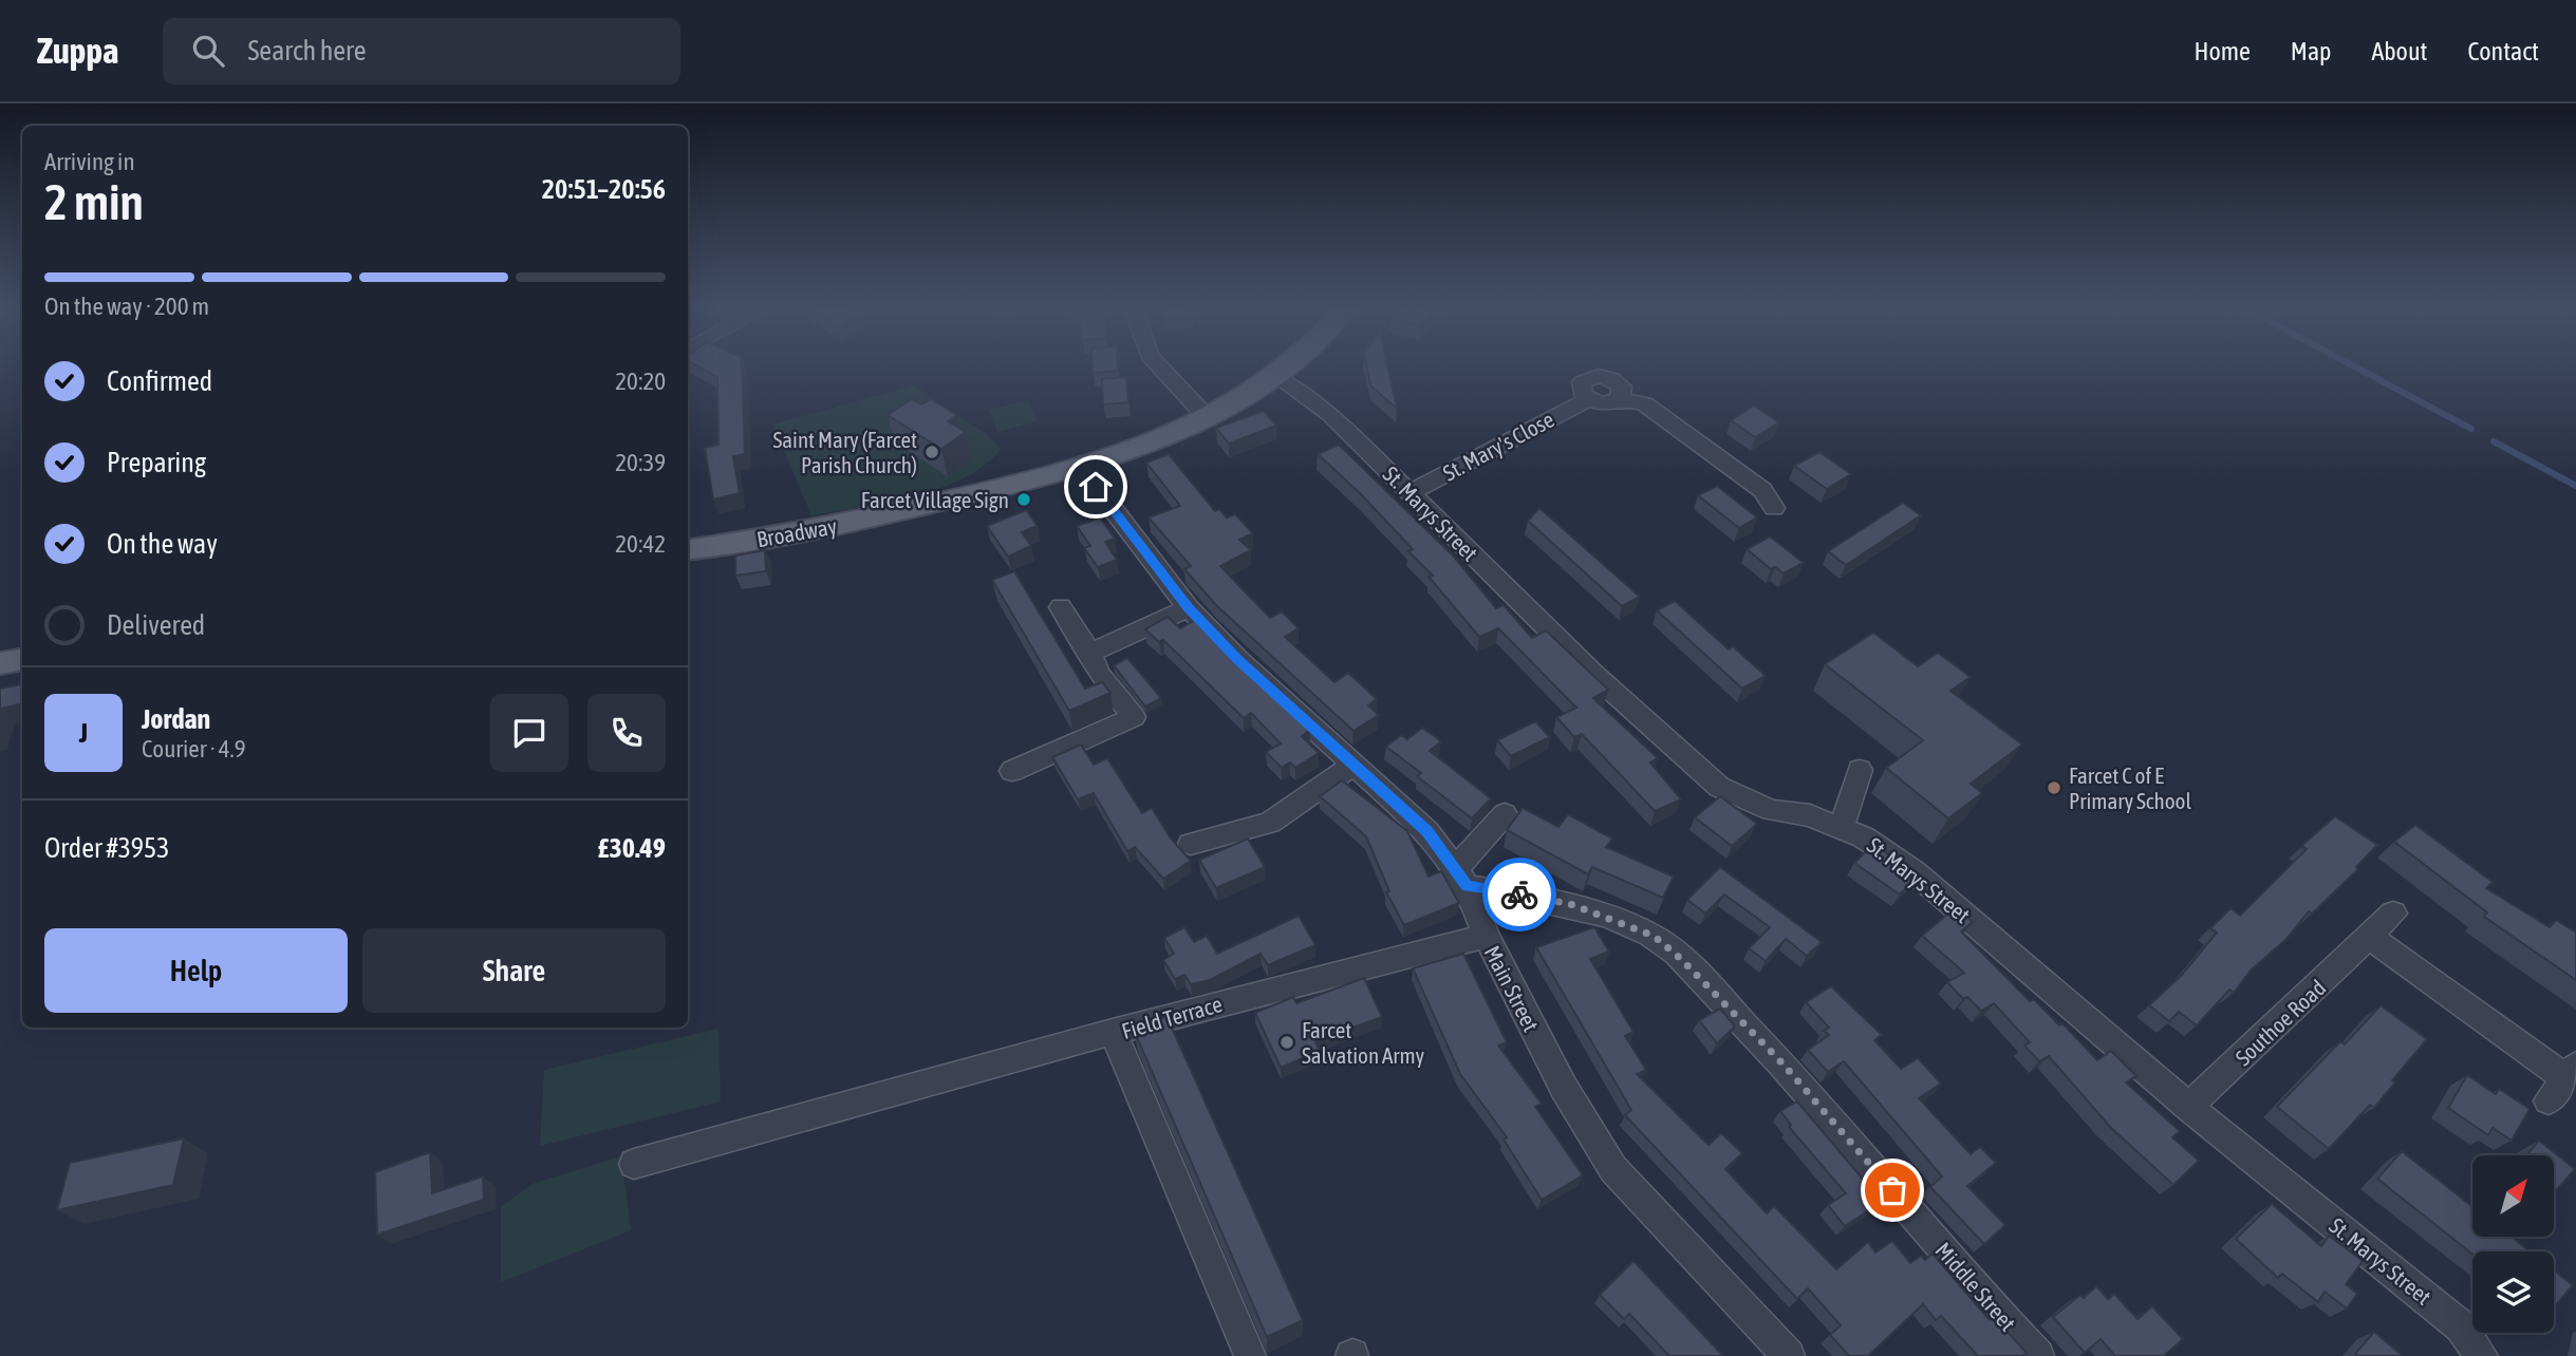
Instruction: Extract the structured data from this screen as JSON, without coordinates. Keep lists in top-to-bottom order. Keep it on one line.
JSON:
{"streets":{"main road":["Broadway"],"street":["St. Mary's Close","St. Marys Street","Main Street","Field Terrace","Southoe Road","Middle Street"]},"crossings":[["St. Mary's Close","St. Marys Street"],["St. Marys Street","Broadway"],["St. Marys Street","Southoe Road"],["Broadway","Main Street"],["Main Street","Field Terrace"],["Main Street","Middle Street"]],"places":["Saint Mary (Farcet Parish Church)","Farcet Village Sign","Farcet C of E Primary School","Farcet Salvation Army"],"north":"top right","page":{"header":"Zuppa","search":"Search here","nav":["Home","Map","About","Contact"],"heading":["2 min","Arriving in","20:51–20:56"],"panel":["Jordan","Courier · 4.9","Order #3953","£30.49"],"bar":"On the way · 200 m","list":[["Confirmed","20:20"],["Preparing","20:39"],["On the way","20:42"],"Delivered"],"round":"J","buttons":["Help","Share"]}}
